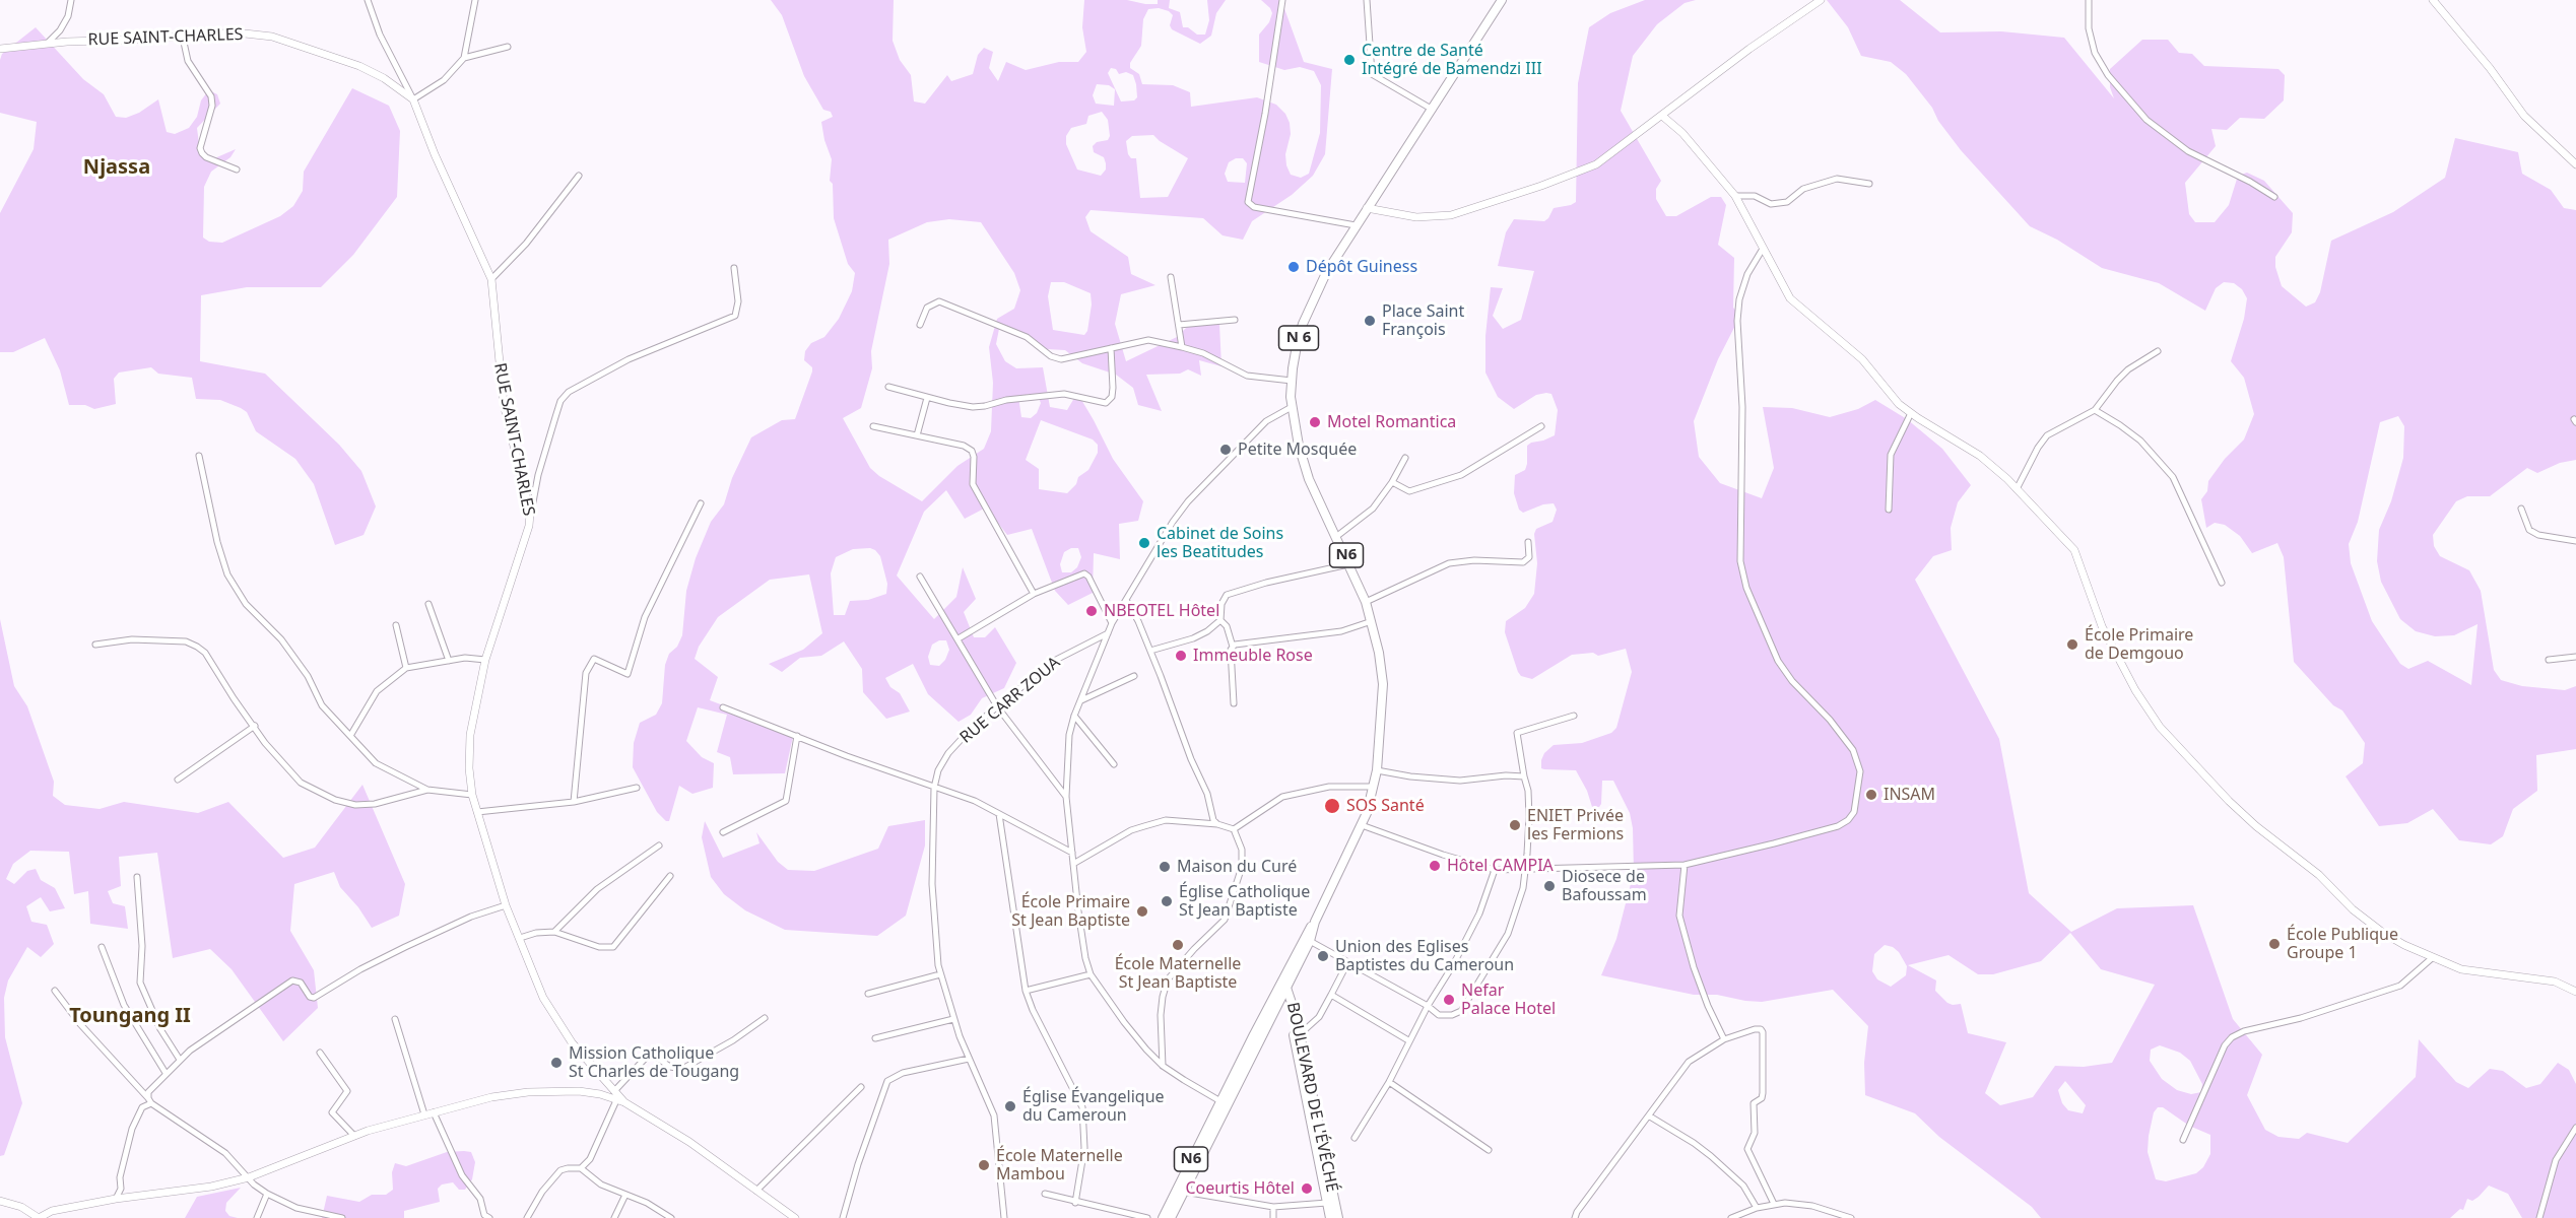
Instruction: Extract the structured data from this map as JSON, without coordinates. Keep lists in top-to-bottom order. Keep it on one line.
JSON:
{"streets":{"main road":["N 6","N6","BOULEVARD DE L'ÉVÊCHÉ"],"street":["RUE SAINT-CHARLES","RUE CARR ZOUA"]},"crossings":[["N 6","N6"],["N6","BOULEVARD DE L'ÉVÊCHÉ"]],"districts":["Njassa","Toungang II"],"places":["Centre de Santé Intégré de Bamendzi III","Dépôt Guiness","Place Saint François","Motel Romantica","Petite Mosquée","Cabinet de Soins les Beatitudes","NBEOTEL Hôtel","École Primaire de Demgouo","Immeuble Rose","INSAM","SOS Santé","ENIET Privée les Fermions","Hôtel CAMPIA","Maison du Curé","Diosece de Bafoussam","Église Catholique St Jean Baptiste","École Primaire St Jean Baptiste","École Publique Groupe 1","École Maternelle St Jean Baptiste","Union des Eglises Baptistes du Cameroun","Nefar Palace Hotel","Mission Catholique St Charles de Tougang","Église Évangelique du Cameroun","École Maternelle Mambou","Coeurtis Hôtel"]}
